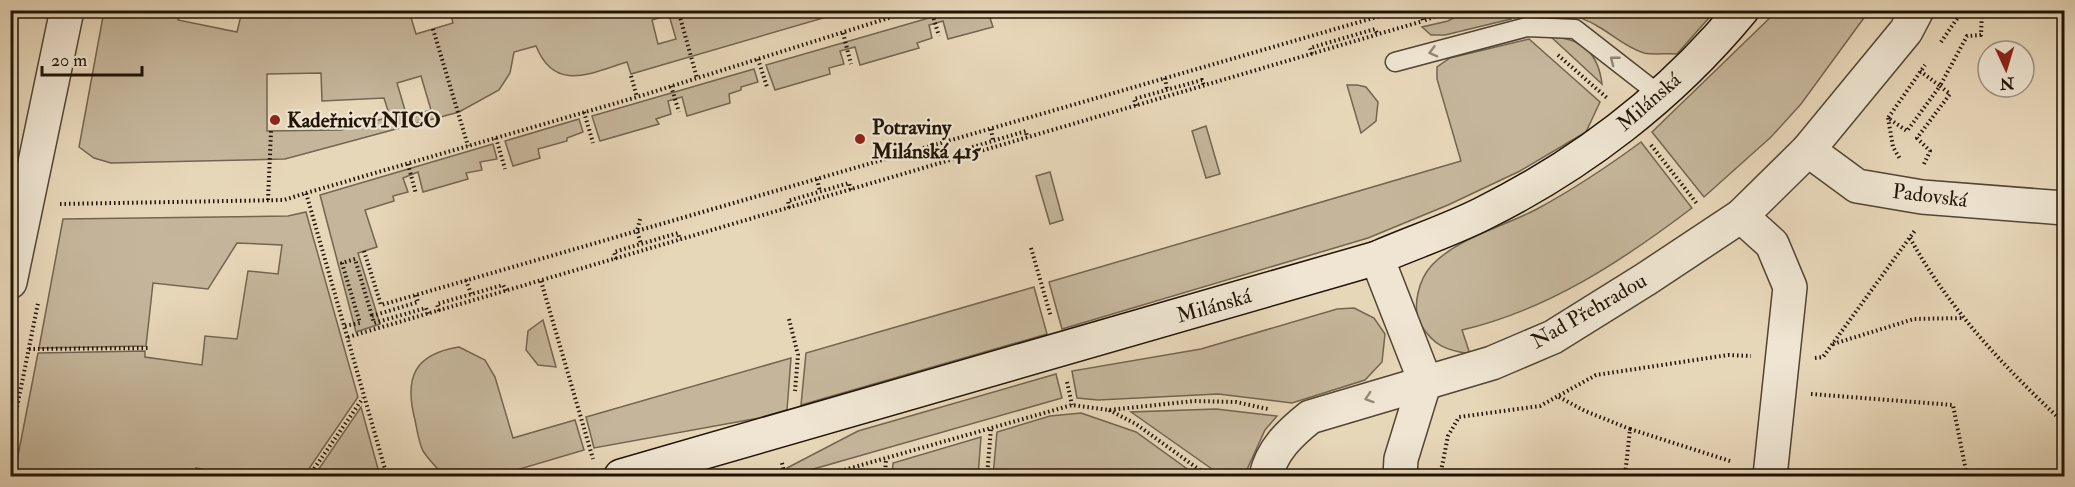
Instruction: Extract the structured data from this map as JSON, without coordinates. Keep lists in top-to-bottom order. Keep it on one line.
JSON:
{"streets":{"street":["Milánská","Padovská","Nad Přehradou"]},"crossings":[["Padovská","Nad Přehradou"]],"places":["Kadeřnicví NICO","Potraviny Milánská 415"],"scale_bar":"20 m","north":"bottom"}
